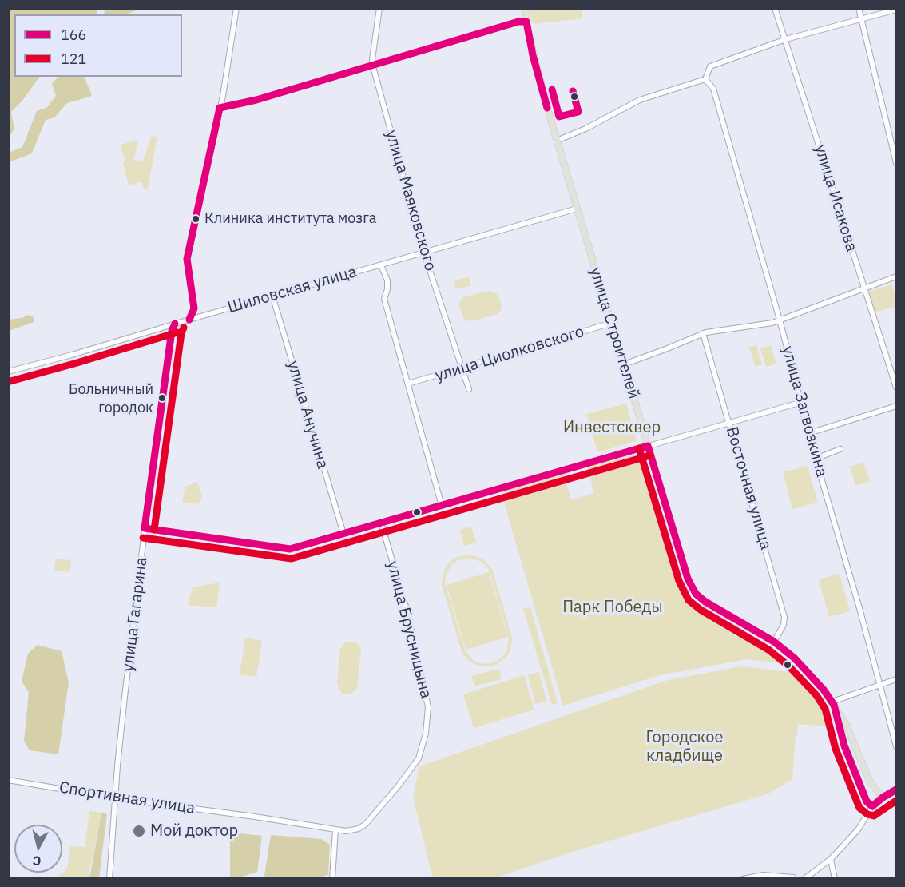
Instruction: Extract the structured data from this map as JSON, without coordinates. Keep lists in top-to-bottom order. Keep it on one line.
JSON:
{"streets":{"main road":["улица Строителей"],"street":["улица Исакова","улица Маяковского","Шиловская улица","улица Циолковского","улица Загвозкина","улица Анучина","Восточная улица","улица Гагарина","улица Брусницына","Спортивная улица"]},"crossings":[["улица Маяковского","Шиловская улица"],["улица Маяковского","улица Циолковского"],["Шиловская улица","улица Строителей"],["Шиловская улица","улица Анучина"],["Шиловская улица","улица Гагарина"],["улица Строителей","улица Циолковского"],["улица Строителей","Восточная улица"],["улица Гагарина","Спортивная улица"],["улица Брусницына","Спортивная улица"]],"parks":["Инвестсквер","Парк Победы","Городское кладбище"],"places":["Клиника института мозга","Больничный городок","Мой доктор"],"lines":["transit line 166","transit line 121"],"legend":["166","121"],"north":"bottom"}
